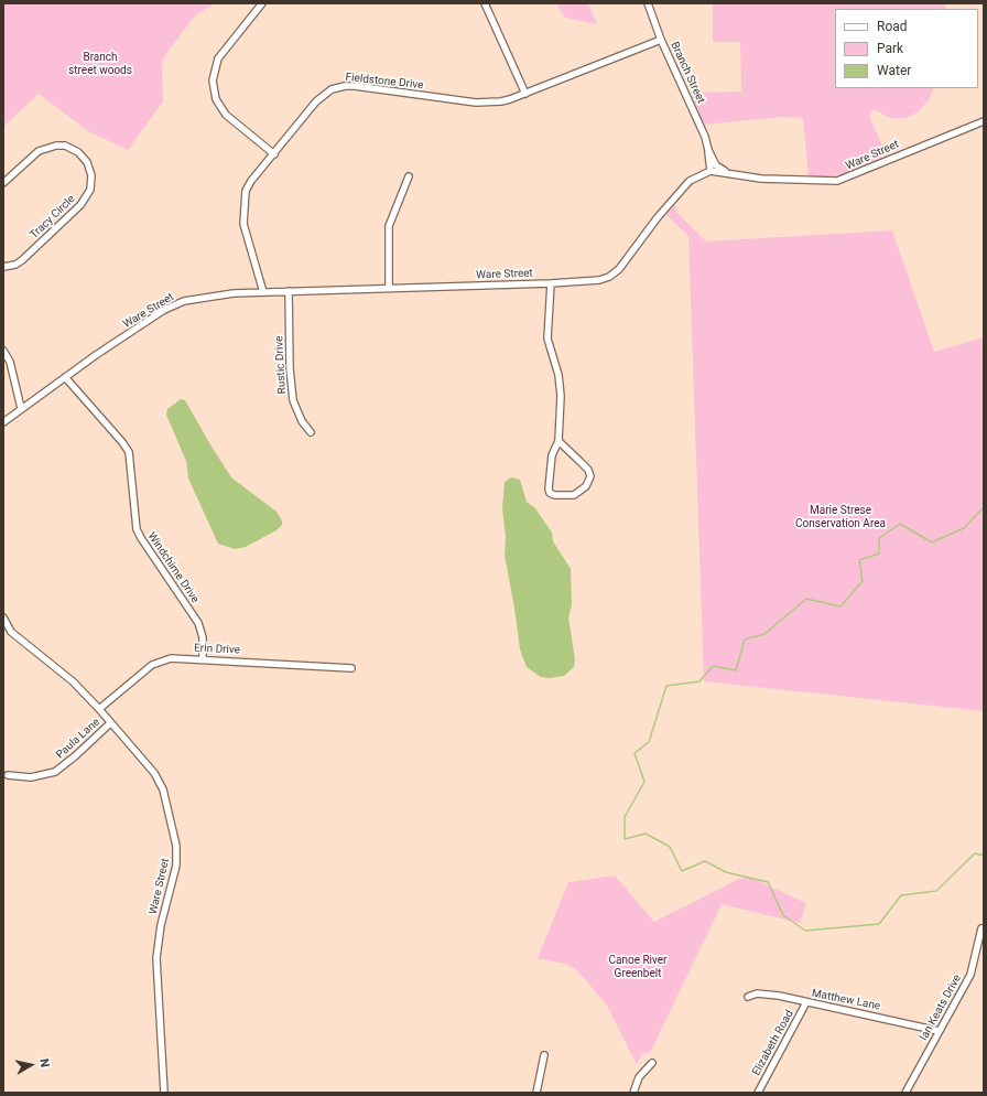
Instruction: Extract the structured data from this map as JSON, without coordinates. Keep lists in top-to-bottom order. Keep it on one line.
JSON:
{"streets":{"street":["Branch Street","Fieldstone Drive","Ware Street","Tracy Circle","Rustic Drive","Windchime Drive","Erin Drive","Paula Lane","Matthew Lane","Ian Keats Drive","Elizabeth Road"]},"crossings":[["Branch Street","Fieldstone Drive"],["Branch Street","Ware Street"],["Fieldstone Drive","Ware Street"],["Ware Street","Rustic Drive"],["Ware Street","Windchime Drive"],["Ware Street","Erin Drive"],["Ware Street","Paula Lane"],["Windchime Drive","Erin Drive"],["Matthew Lane","Ian Keats Drive"],["Matthew Lane","Elizabeth Road"]],"parks":["Branch street woods","Marie Strese Conservation Area","Canoe River Greenbelt"],"legend":["Road","Park","Water"],"north":"right"}
